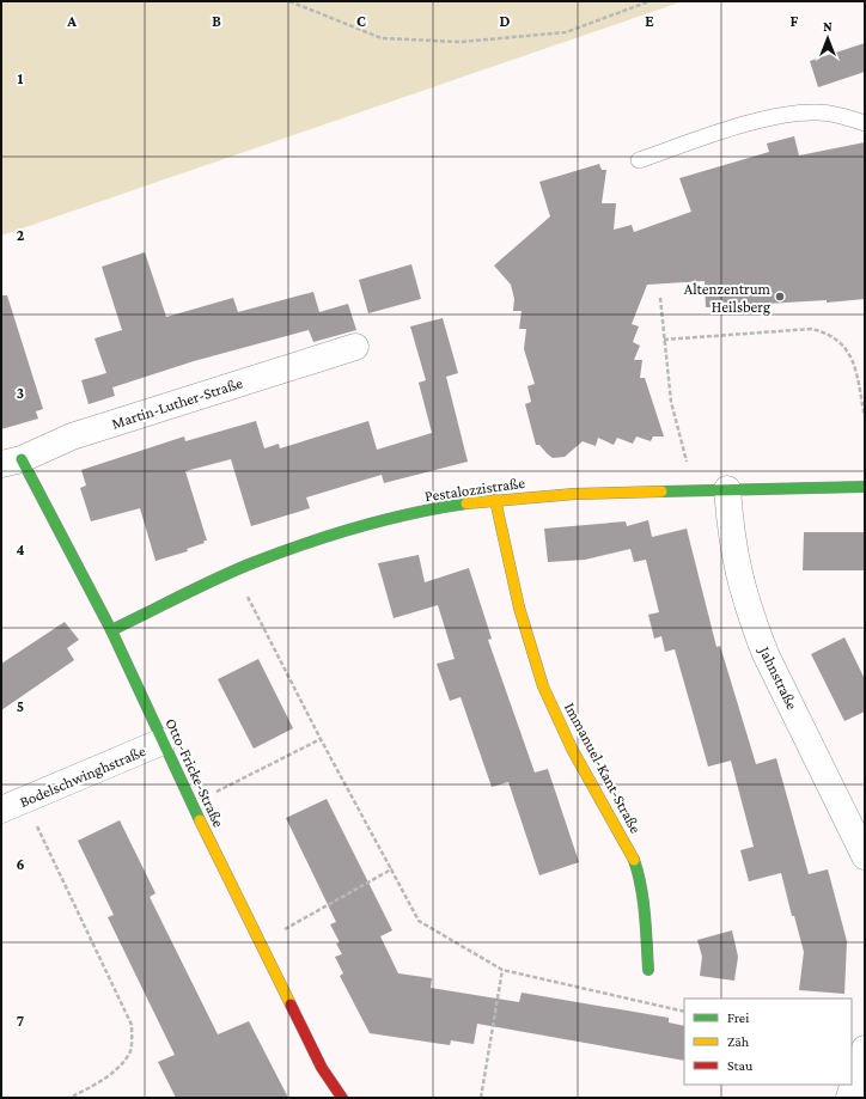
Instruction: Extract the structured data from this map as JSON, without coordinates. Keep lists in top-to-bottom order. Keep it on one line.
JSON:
{"streets":{"street":["Martin-Luther-Straße","Pestalozzistraße","Jahnstraße","Immanuel-Kant-Straße","Otto-Fricke-Straße","Bodelschwinghstraße"]},"crossings":[["Martin-Luther-Straße","Otto-Fricke-Straße"],["Pestalozzistraße","Jahnstraße"],["Pestalozzistraße","Immanuel-Kant-Straße"],["Pestalozzistraße","Otto-Fricke-Straße"],["Otto-Fricke-Straße","Bodelschwinghstraße"]],"places":["Altenzentrum Heilsberg"],"legend":["Frei","Zäh","Stau"],"north":"top","grid":{"columns":["A","B","C","D","E","F"],"rows":["1","2","3","4","5","6","7"]}}
